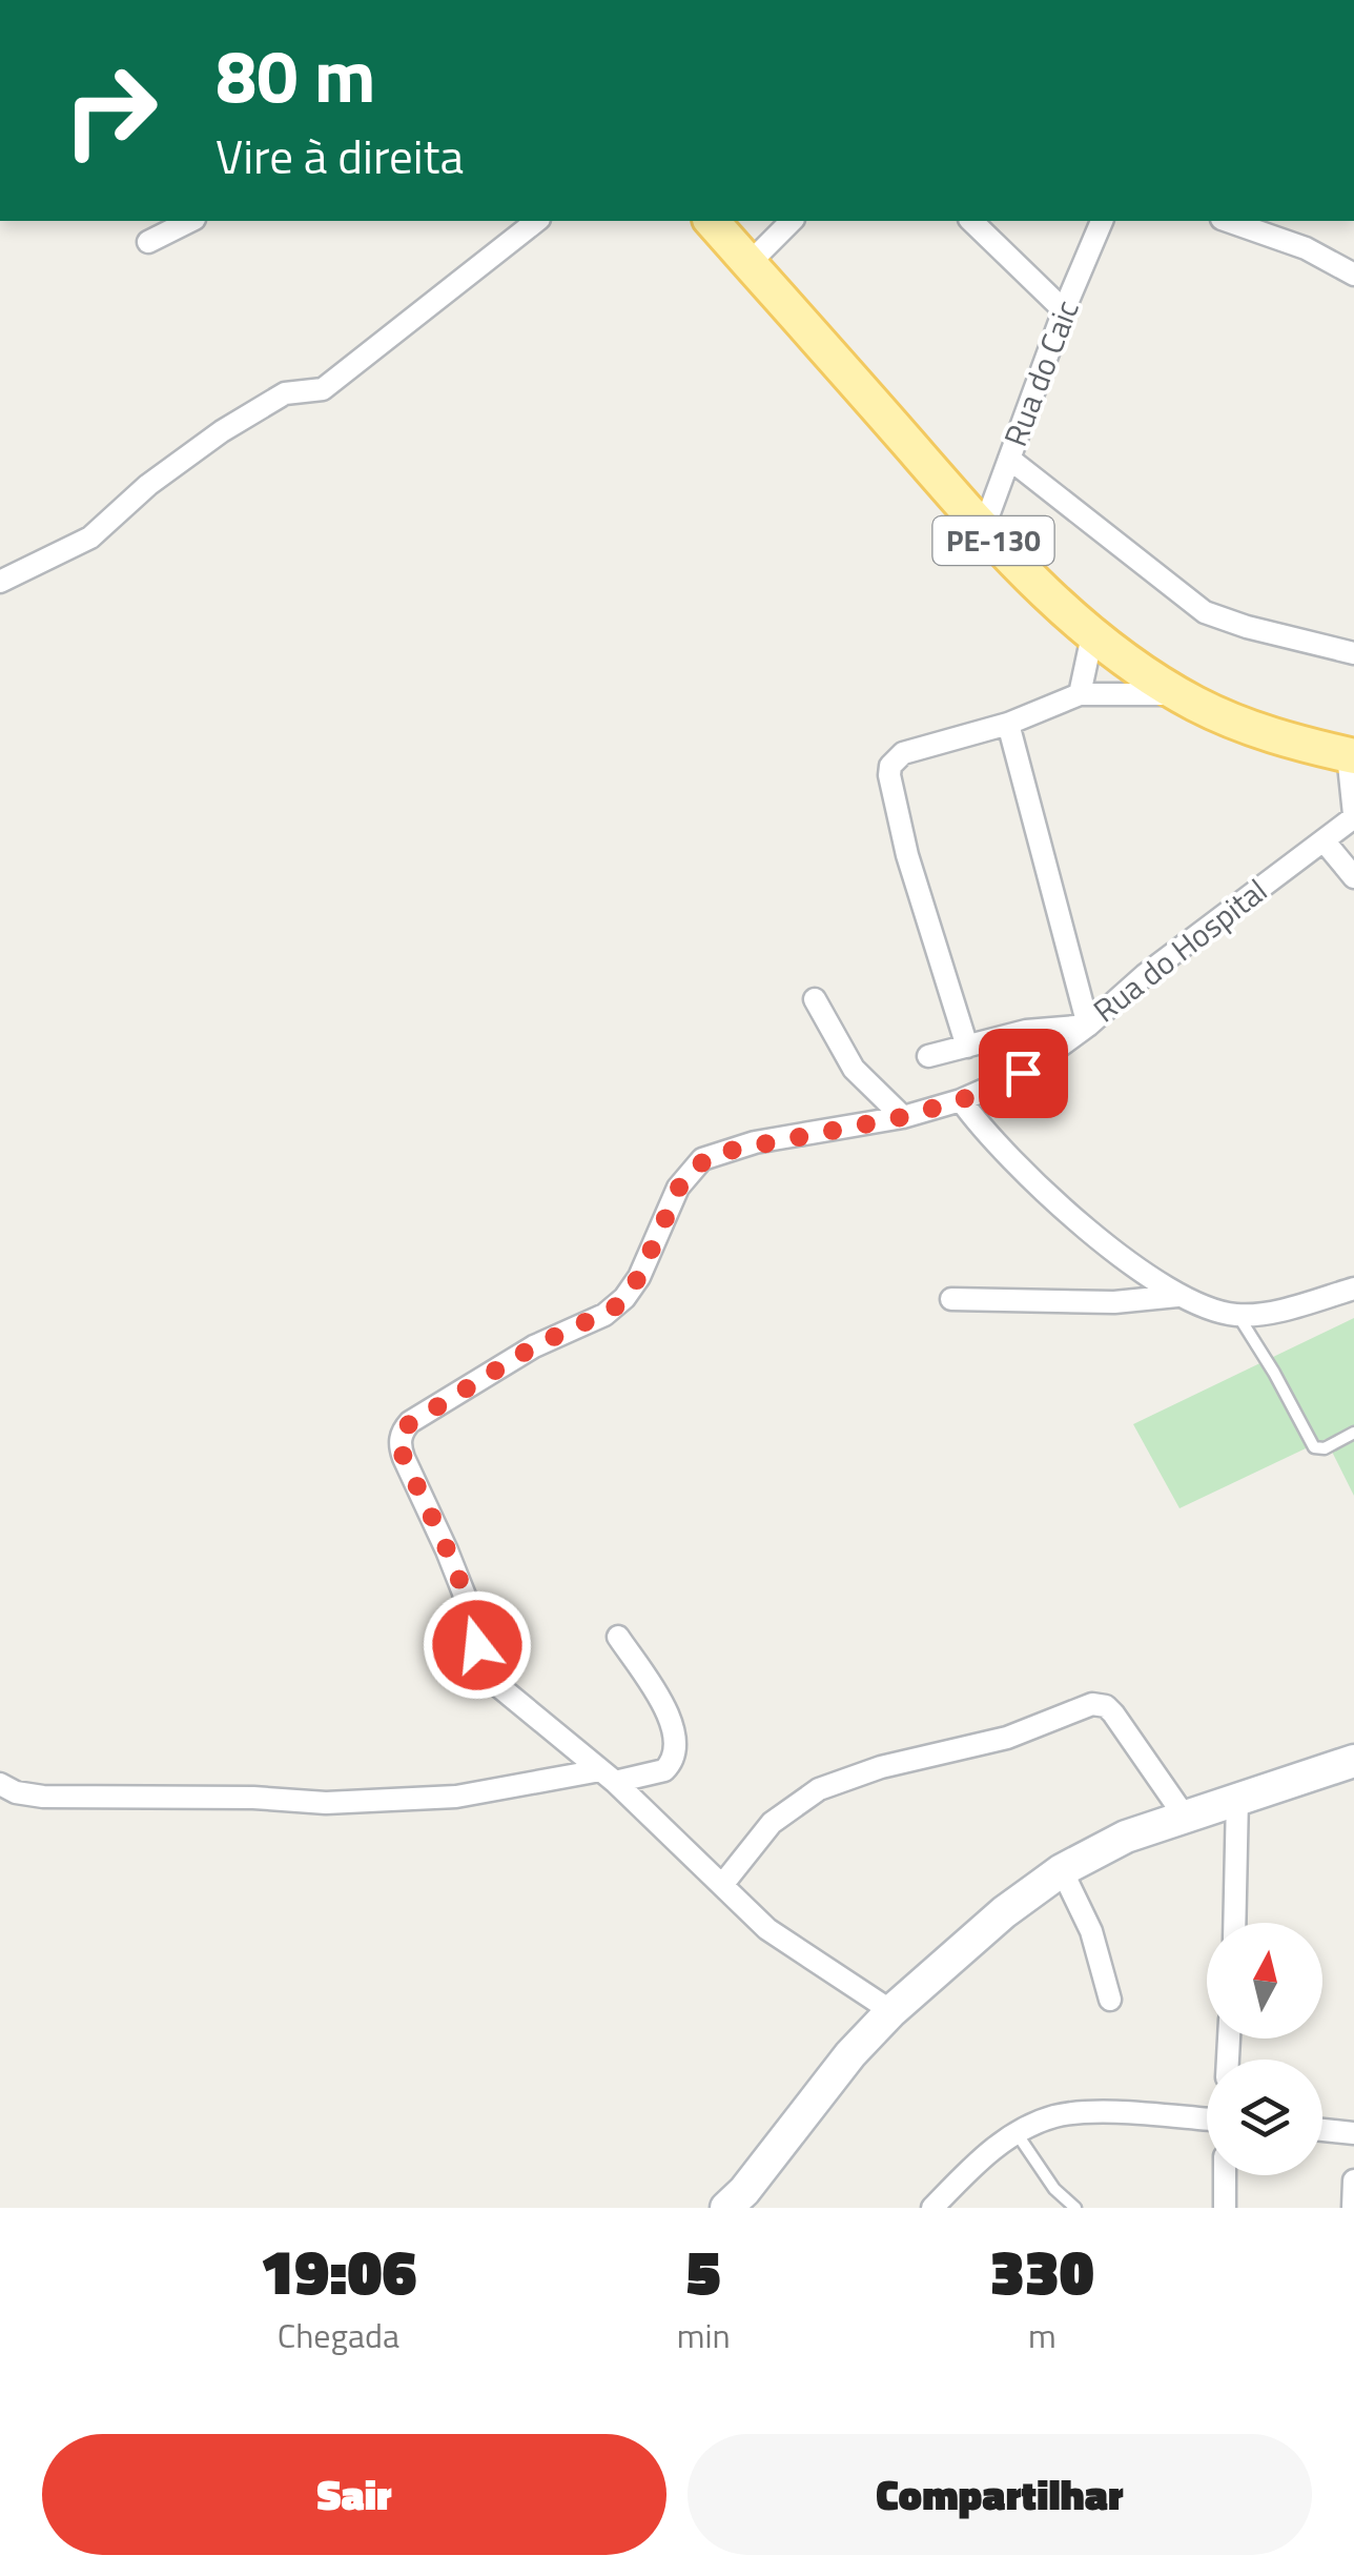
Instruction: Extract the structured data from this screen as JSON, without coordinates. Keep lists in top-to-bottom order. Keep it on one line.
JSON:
{"streets":{"main road":["PE-130"],"street":["Rua do Caic","Rua do Hospital"]},"crossings":[["Rua do Caic","PE-130"]],"north":"top","page":{"turn":["80 m","Vire à direita"],"eta":["19:06","Chegada","5","min","330","m"],"buttons":["Sair","Compartilhar"]}}
